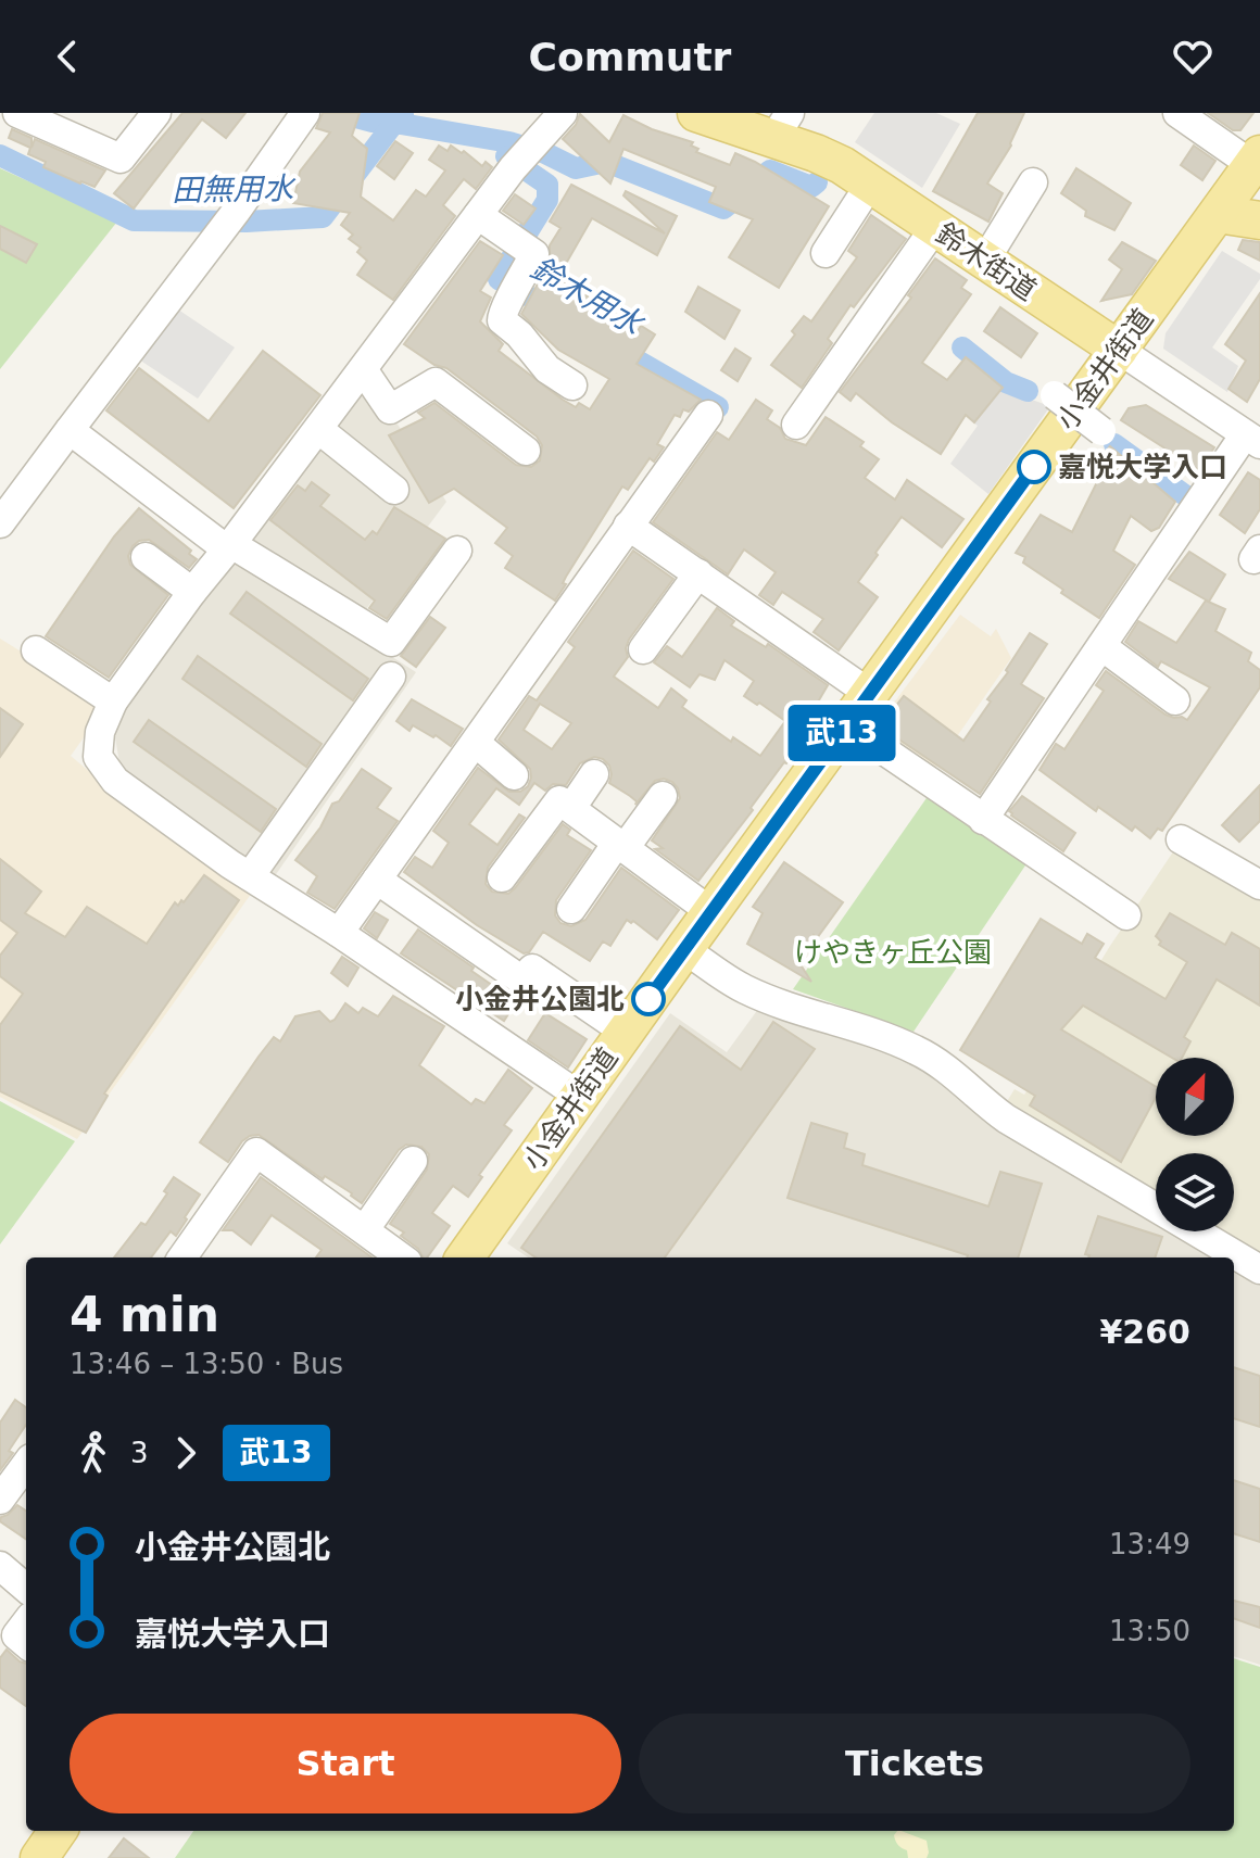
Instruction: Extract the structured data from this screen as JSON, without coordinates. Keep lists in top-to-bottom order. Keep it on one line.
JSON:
{"streets":{"main road":["鈴木街道","小金井街道"]},"crossings":[["鈴木街道","小金井街道"]],"water":["田無用水","鈴木用水"],"parks":["けやきヶ丘公園"],"places":["嘉悦大学入口","小金井公園北"],"lines":["bus line 武13"],"north":"top right","page":{"header":"Commutr","on_map":"武13","heading":["4 min","13:46 – 13:50 · Bus","¥260"],"legs":["3","武13"],"list":[{"name":"小金井公園北","value":"13:49"},{"name":"嘉悦大学入口","value":"13:50"}],"buttons":["Start","Tickets"]}}
